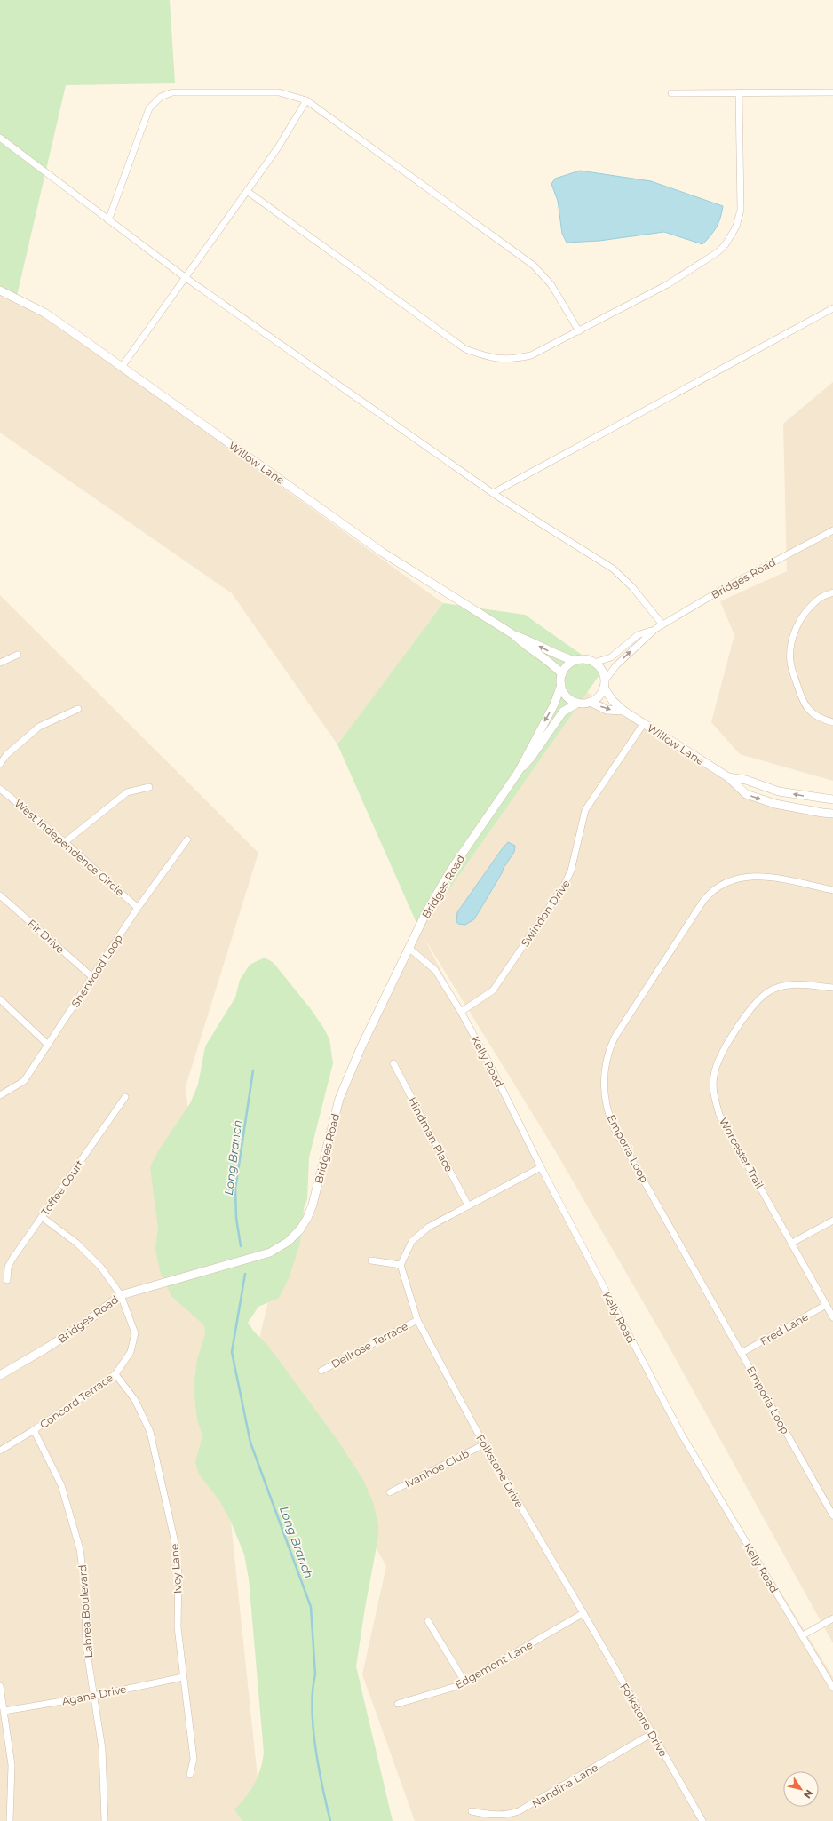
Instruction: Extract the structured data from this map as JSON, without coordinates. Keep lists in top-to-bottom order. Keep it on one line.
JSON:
{"streets":{"street":["Willow Lane","Bridges Road","West Independence Circle","Swindon Drive","Fir Drive","Sherwood Loop","Kelly Road","Hindman Place","Emporia Loop","Worcester Trail","Toffee Court","Fred Lane","Dellrose Terrace","Concord Terrace","Ivanhoe Club","Folkstone Drive","Ivey Lane","Labrea Boulevard","Edgemont Lane","Agana Drive","Nandina Lane"]},"crossings":[["Willow Lane","Bridges Road"],["Willow Lane","Swindon Drive"],["Bridges Road","Kelly Road"],["Bridges Road","Concord Terrace"],["West Independence Circle","Sherwood Loop"],["Swindon Drive","Kelly Road"],["Fir Drive","Sherwood Loop"],["Emporia Loop","Fred Lane"],["Worcester Trail","Fred Lane"],["Toffee Court","Concord Terrace"],["Dellrose Terrace","Folkstone Drive"],["Concord Terrace","Ivey Lane"],["Concord Terrace","Labrea Boulevard"],["Ivanhoe Club","Folkstone Drive"],["Folkstone Drive","Edgemont Lane"],["Folkstone Drive","Nandina Lane"],["Ivey Lane","Agana Drive"],["Labrea Boulevard","Agana Drive"]],"water":["Long Branch"],"north":"bottom right"}
